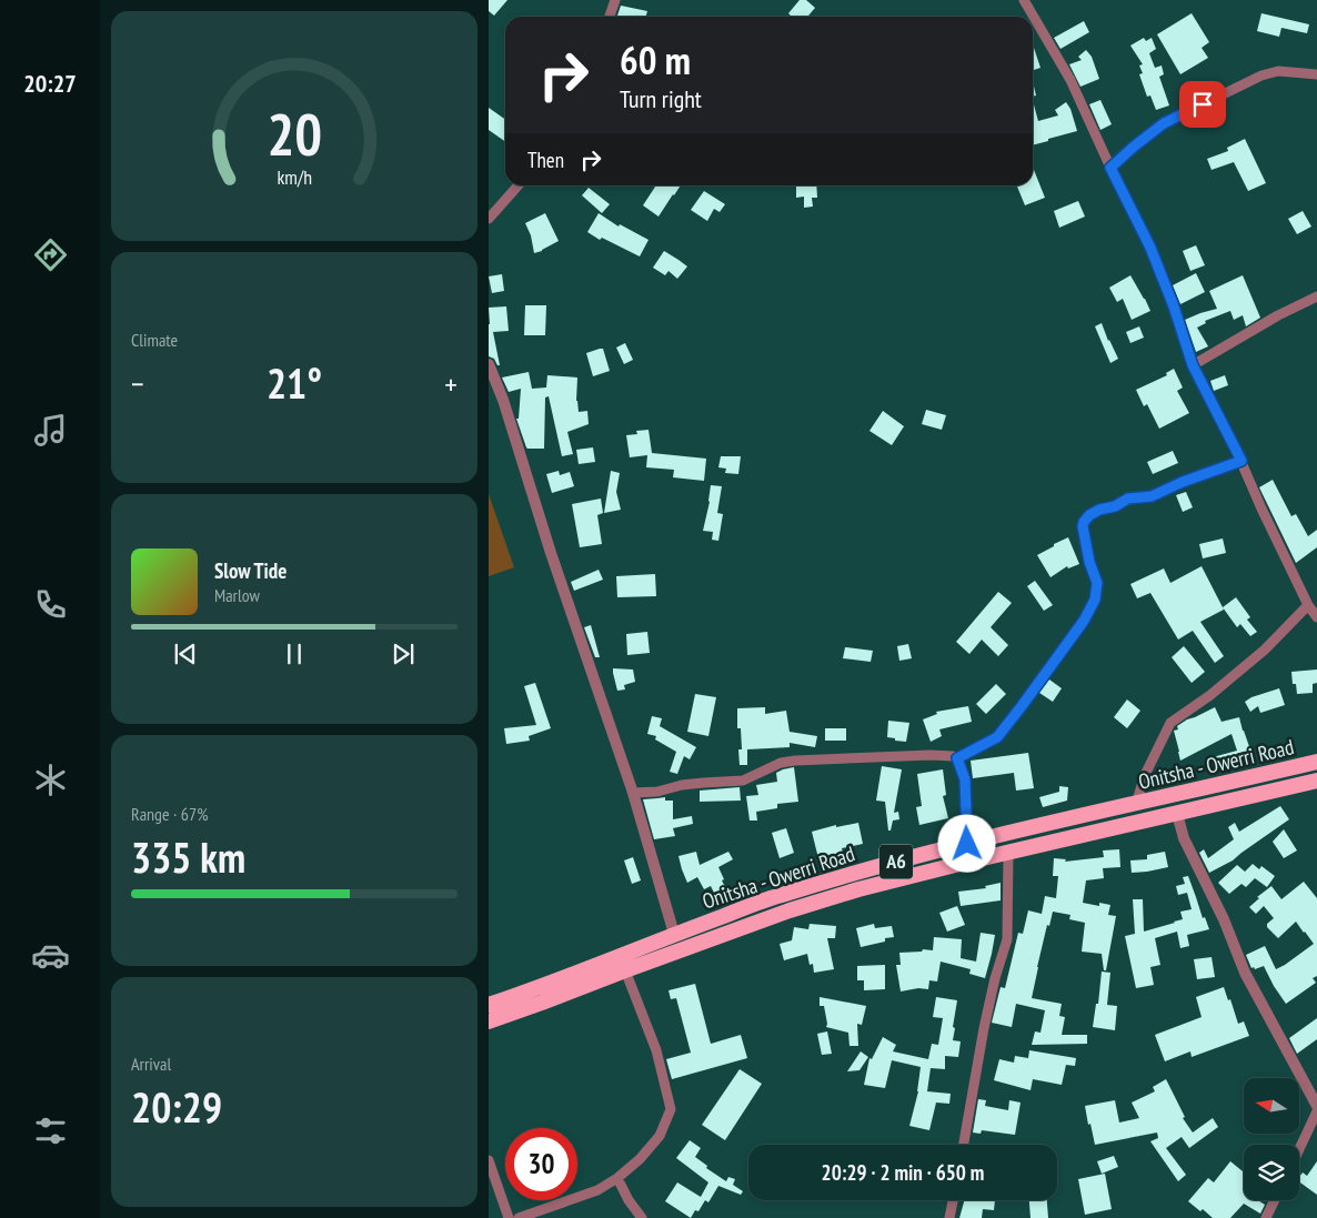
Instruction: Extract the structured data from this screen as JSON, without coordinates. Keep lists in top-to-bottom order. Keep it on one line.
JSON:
{"streets":{"highway":["Onitsha - Owerri Road","A6"]},"north":"left","page":{"tabs":"20:27","turn":["60 m","Turn right"],"then":"Then","tile":["Climate",["Range · 67%","335 km"],["Arrival","20:29"]],"heat":["−","21°","+"],"song":["Slow Tide","Marlow"],"limit":"30","trip":"20:29 · 2 min · 650 m","gauge":["20","km/h"]}}
